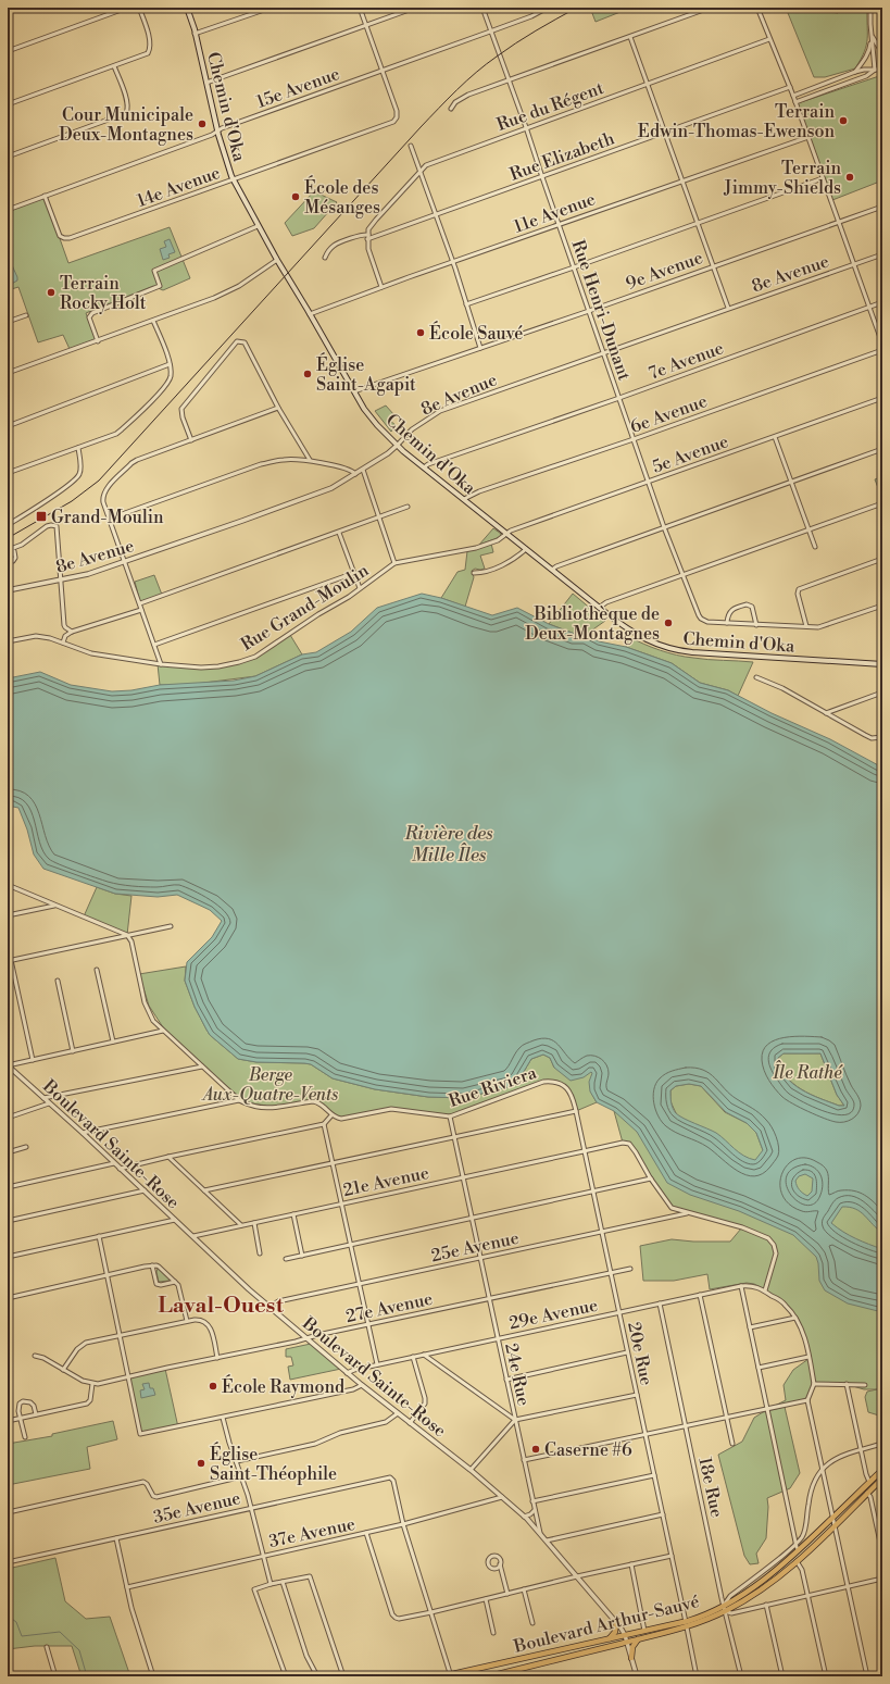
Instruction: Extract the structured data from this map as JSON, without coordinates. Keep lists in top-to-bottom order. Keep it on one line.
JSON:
{"streets":{"main road":["Chemin d'Oka","Boulevard Arthur-Sauvé"],"street":["15e Avenue","Rue du Régent","Rue Elizabeth","14e Avenue","11e Avenue","9e Avenue","8e Avenue","Rue Henri-Dunant","7e Avenue","6e Avenue","5e Avenue","Rue Grand-Moulin","Rue Riviera","Boulevard Sainte-Rose","21e Avenue","25e Avenue","27e Avenue","29e Avenue","20e Rue","24e Rue","18e Rue","35e Avenue","37e Avenue"]},"crossings":[["15e Avenue","Chemin d'Oka"],["15e Avenue","14e Avenue"],["15e Avenue","Rue Henri-Dunant"],["Rue du Régent","Rue Elizabeth"],["Rue du Régent","Rue Henri-Dunant"],["Chemin d'Oka","14e Avenue"],["Chemin d'Oka","11e Avenue"],["Chemin d'Oka","9e Avenue"],["Chemin d'Oka","8e Avenue"],["Chemin d'Oka","7e Avenue"],["Chemin d'Oka","6e Avenue"],["Chemin d'Oka","5e Avenue"],["Chemin d'Oka","Rue Grand-Moulin"],["Rue Elizabeth","Rue Henri-Dunant"],["11e Avenue","Rue Henri-Dunant"],["9e Avenue","Rue Henri-Dunant"],["8e Avenue","Rue Henri-Dunant"],["Rue Henri-Dunant","7e Avenue"],["Rue Henri-Dunant","6e Avenue"],["Rue Henri-Dunant","5e Avenue"],["5e Avenue","Rue Grand-Moulin"],["Rue Riviera","20e Rue"],["Rue Riviera","24e Rue"],["Boulevard Sainte-Rose","21e Avenue"],["Boulevard Sainte-Rose","25e Avenue"],["Boulevard Sainte-Rose","27e Avenue"],["Boulevard Sainte-Rose","29e Avenue"],["Boulevard Sainte-Rose","24e Rue"],["Boulevard Sainte-Rose","37e Avenue"],["Boulevard Sainte-Rose","Boulevard Arthur-Sauvé"],["21e Avenue","20e Rue"],["21e Avenue","24e Rue"],["25e Avenue","20e Rue"],["25e Avenue","24e Rue"],["27e Avenue","20e Rue"],["27e Avenue","24e Rue"],["29e Avenue","20e Rue"],["29e Avenue","24e Rue"],["29e Avenue","18e Rue"],["20e Rue","Boulevard Arthur-Sauvé"],["18e Rue","Boulevard Arthur-Sauvé"],["35e Avenue","37e Avenue"]],"districts":["Laval-Ouest"],"water":["Rivière des Mille Îles"],"parks":["Île Rathé","Berge Aux-Quatre-Vents"],"places":{"other":["Terrain Edwin-Thomas-Ewenson","Cour Municipale Deux-Montagnes","Terrain Jimmy-Shields","École des Mésanges","Terrain Rocky Holt","École Sauvé","Église Saint-Agapit","Bibliothèque de Deux-Montagnes","École Raymond","Caserne #6","Église Saint-Théophile"],"transit":["Grand-Moulin"]}}
